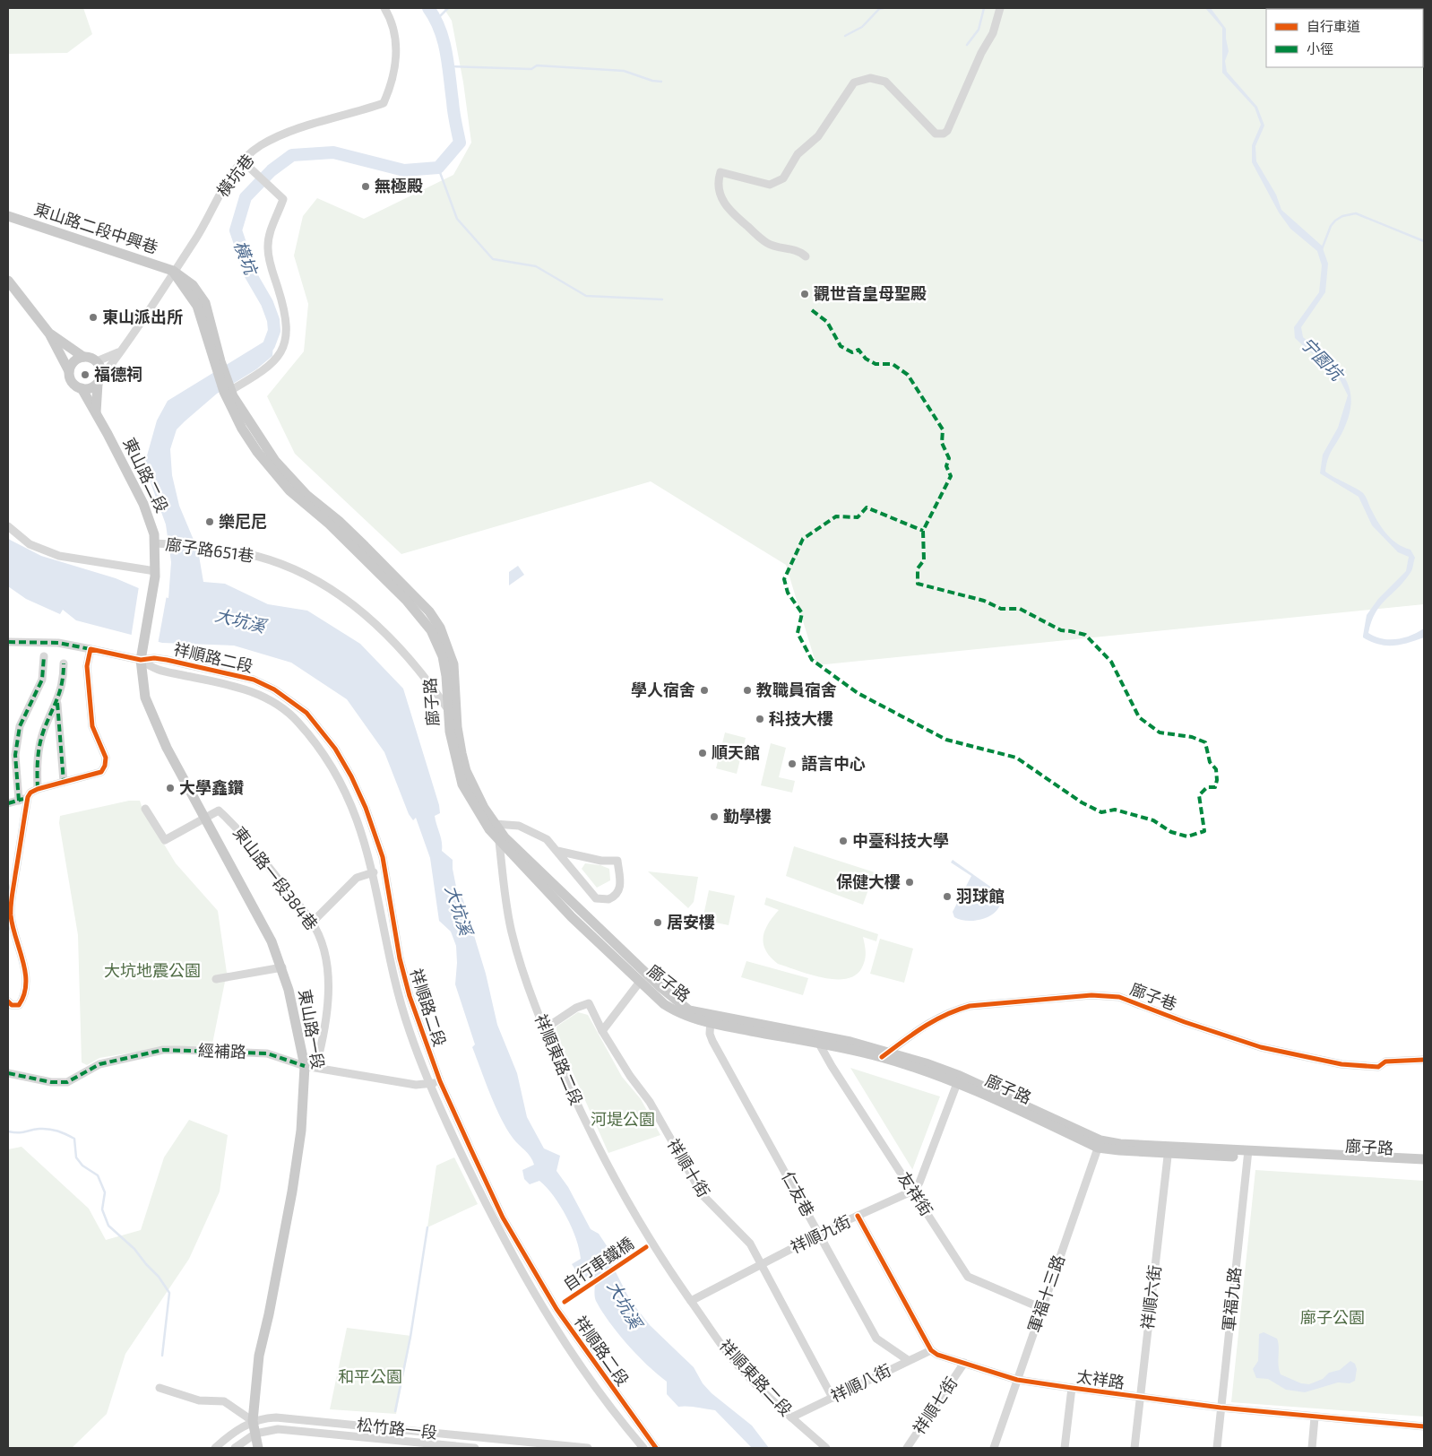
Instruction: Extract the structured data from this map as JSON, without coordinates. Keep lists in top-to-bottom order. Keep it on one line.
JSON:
{"streets":{"main road":["東山路二段中興巷","東山路二段","廍子路","東山路一段"],"street":["橫坑巷","廍子路651巷","祥順路二段","東山路一段384巷","廍子巷","經補路","祥順東路二段","祥順十街","仁友巷","友祥街","祥順九街","軍福十三路","祥順六街","軍福九路","太祥路","祥順八街","祥順七街","松竹路一段"],"cycle path":["自行車鐵橋"]},"crossings":[["橫坑巷","東山路二段中興巷"],["橫坑巷","東山路二段"],["東山路二段中興巷","廍子路"],["東山路二段","廍子路651巷"],["東山路二段","東山路一段"],["廍子路651巷","廍子路"],["祥順路二段","東山路一段"],["祥順路二段","經補路"],["廍子路","廍子巷"],["廍子路","祥順東路二段"],["廍子路","仁友巷"],["廍子路","友祥街"],["廍子路","軍福十三路"],["廍子路","祥順六街"],["廍子路","軍福九路"],["東山路一段384巷","東山路一段"],["東山路一段384巷","經補路"],["東山路一段","經補路"],["東山路一段","松竹路一段"],["祥順東路二段","祥順十街"],["祥順東路二段","祥順九街"],["祥順東路二段","祥順八街"],["祥順十街","祥順九街"],["祥順十街","祥順八街"],["仁友巷","祥順九街"],["仁友巷","祥順八街"],["友祥街","祥順九街"],["友祥街","軍福十三路"],["軍福十三路","太祥路"],["祥順六街","太祥路"],["軍福九路","太祥路"],["太祥路","祥順八街"],["太祥路","祥順七街"]],"water":["橫坑","宁園坑","大坑溪"],"parks":["大坑地震公園","河堤公園","廍子公園","和平公園"],"places":["無極殿","觀世音皇母聖殿","東山派出所","福德祠","樂尼尼","學人宿舍","教職員宿舍","科技大樓","順天館","語言中心","大學鑫鑽","勤學樓","中臺科技大學","保健大樓","羽球館","居安樓"],"legend":["自行車道","小徑"]}
